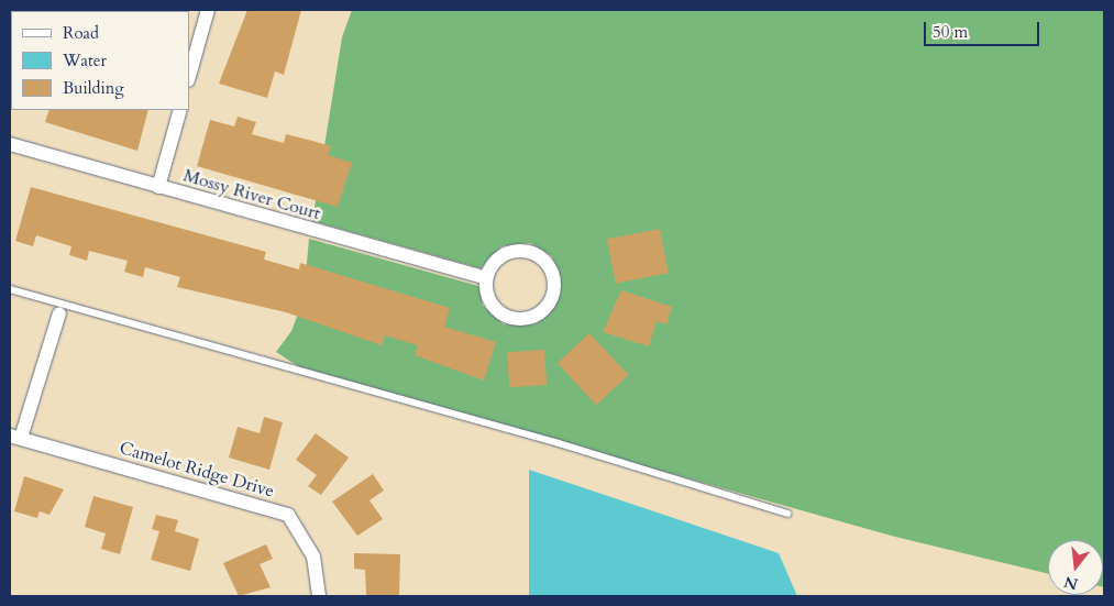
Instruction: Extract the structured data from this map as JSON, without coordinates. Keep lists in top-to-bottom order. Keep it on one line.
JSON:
{"streets":{"street":["Mossy River Court","Camelot Ridge Drive"]},"legend":["Road","Water","Building"],"scale_bar":"50 m","north":"bottom"}
